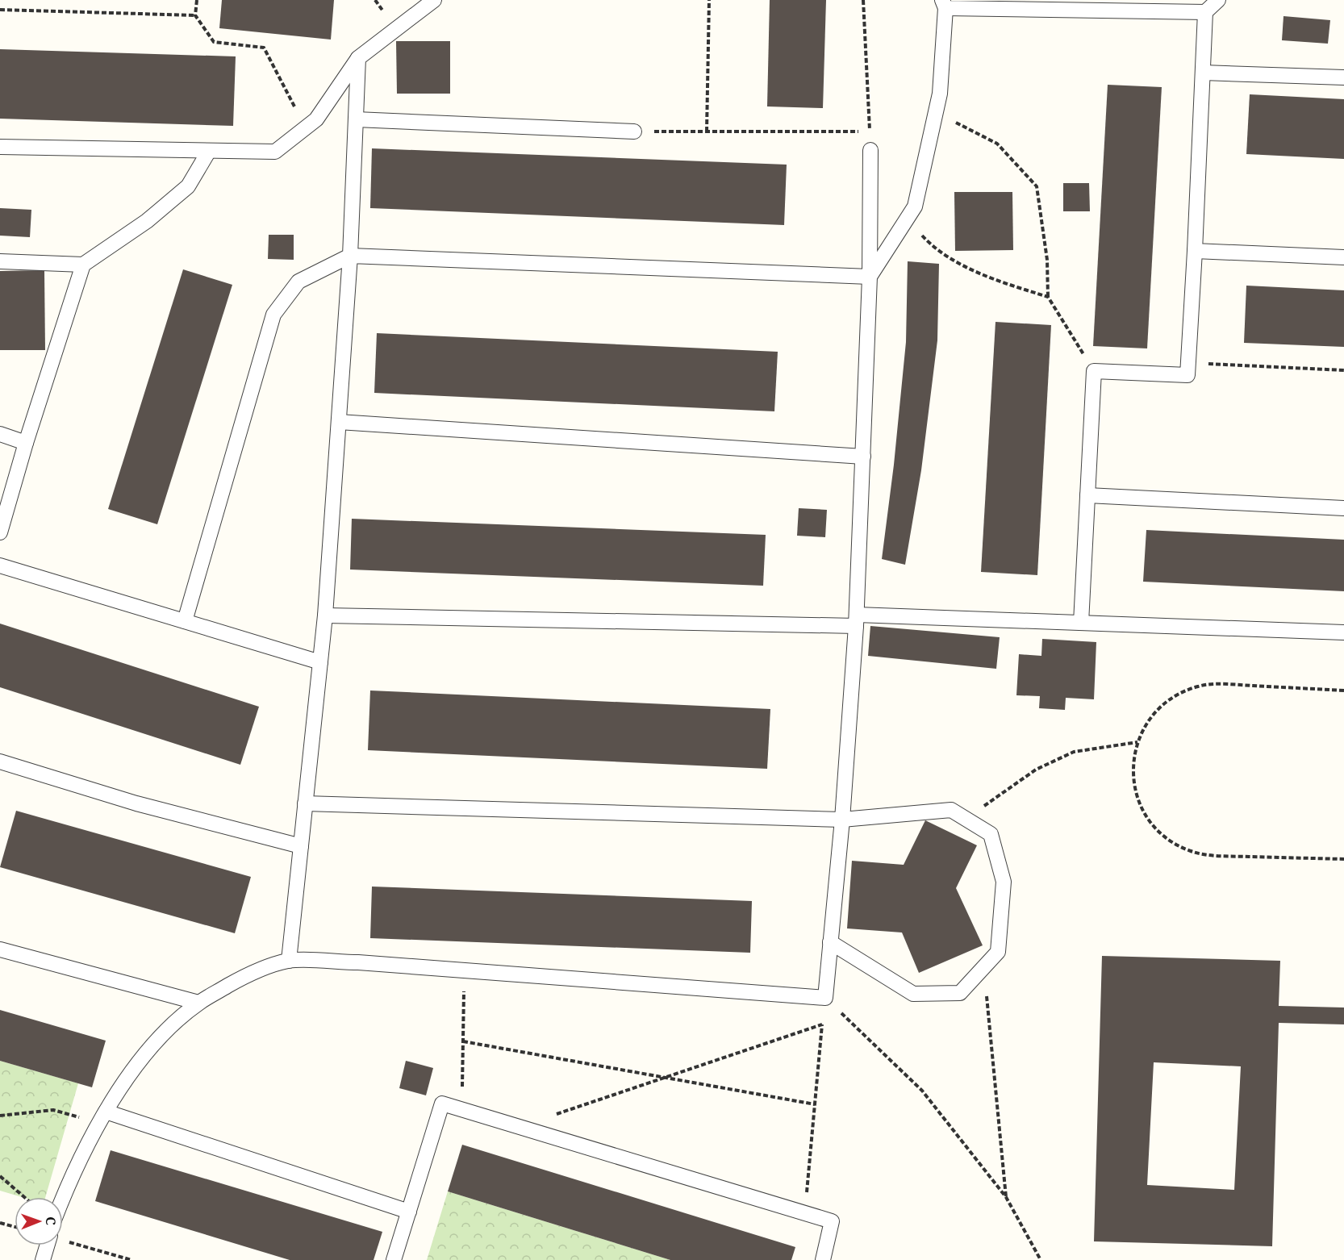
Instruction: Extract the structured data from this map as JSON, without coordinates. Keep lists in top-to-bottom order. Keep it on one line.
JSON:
{"north":"right"}
